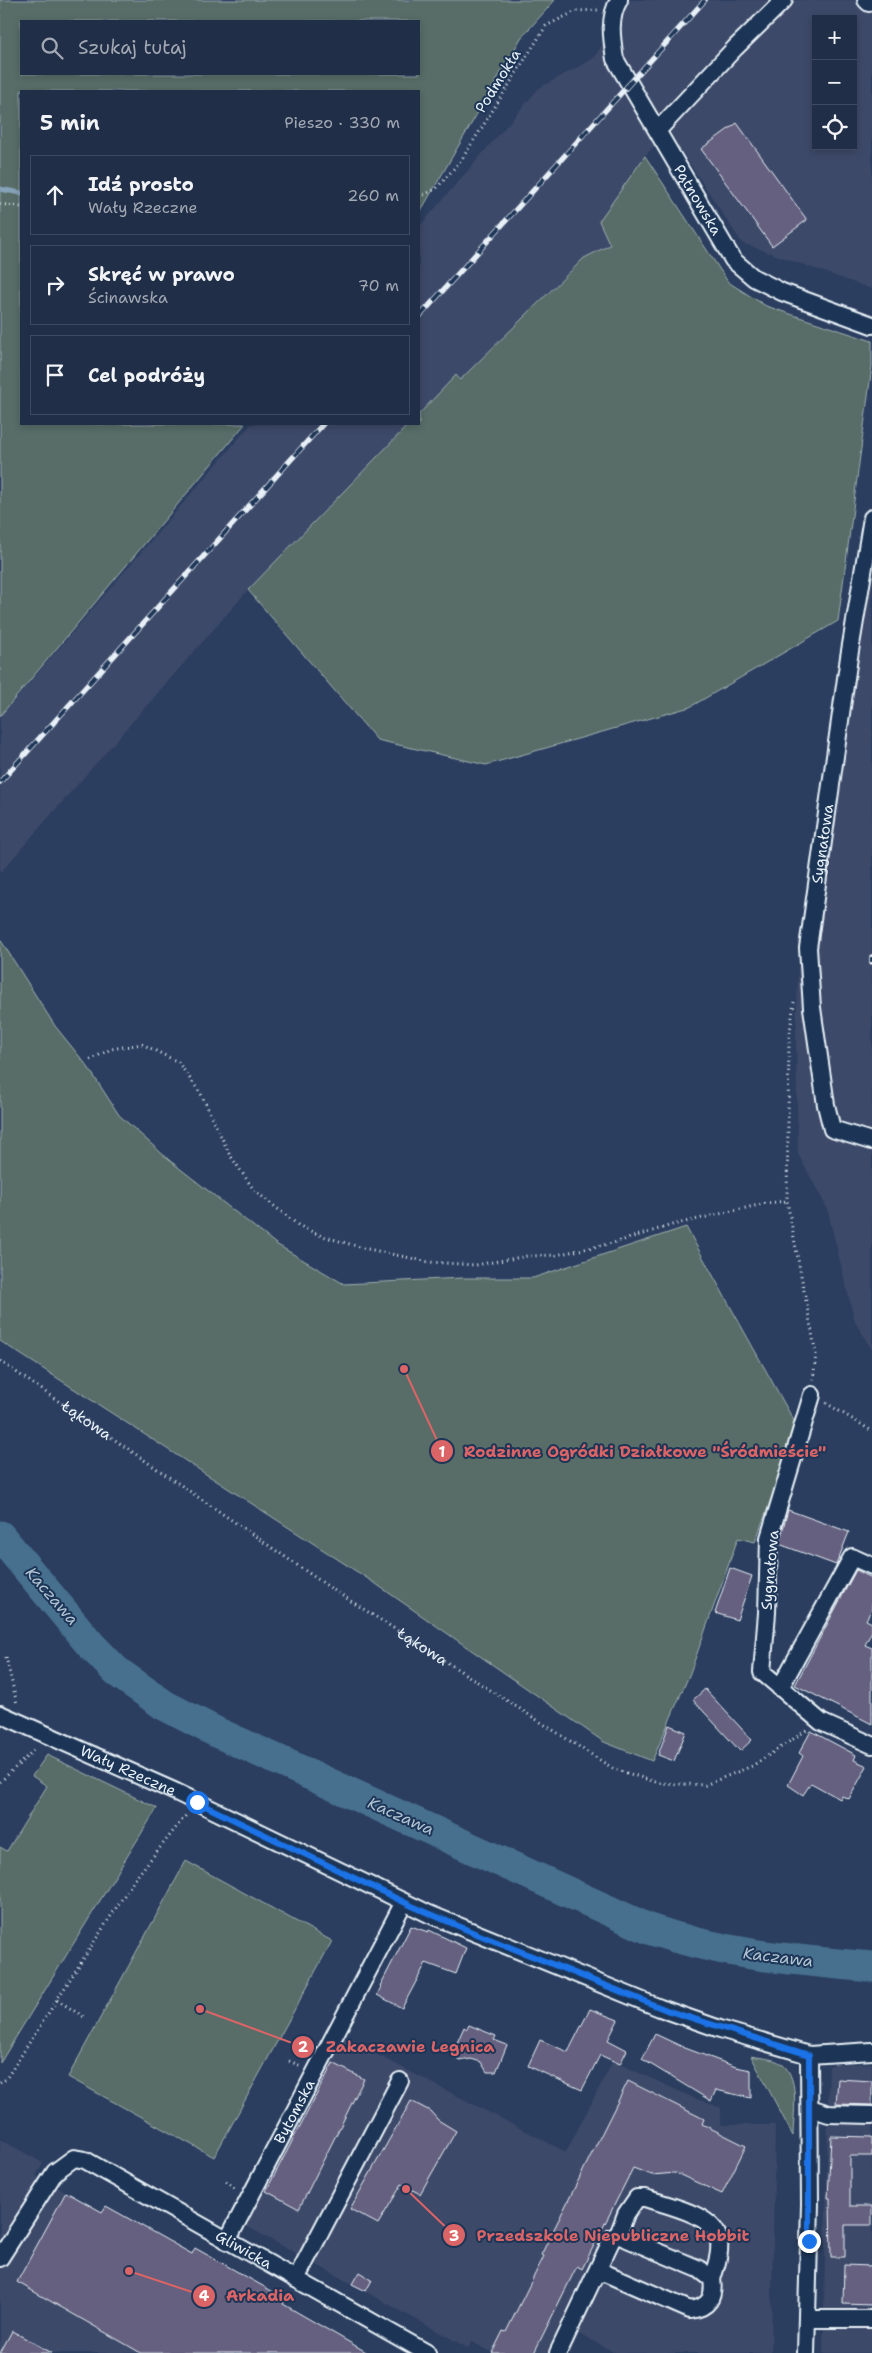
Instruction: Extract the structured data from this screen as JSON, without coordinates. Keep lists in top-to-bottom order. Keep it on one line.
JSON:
{"streets":{"street":["Pątnowska","Sygnałowa","Wały Rzeczne","Bytomska","Gliwicka"],"path":["Podmokła","Łąkowa"]},"crossings":[["Podmokła","Pątnowska"],["Sygnałowa","Łąkowa"],["Wały Rzeczne","Bytomska"],["Bytomska","Gliwicka"]],"water":["Kaczawa"],"places":["Rodzinne Ogródki Działkowe \"Śródmieście\"","Zakaczawie Legnica","Przedszkole Niepubliczne Hobbit","Arkadia"],"page":{"map_buttons":["+","−"],"search":"Szukaj tutaj","heading":["5 min","Pieszo · 330 m"],"list":[["Idź prosto","Wały Rzeczne","260 m"],["Skręć w prawo","Ścinawska","70 m"],"Cel podróży"]}}
